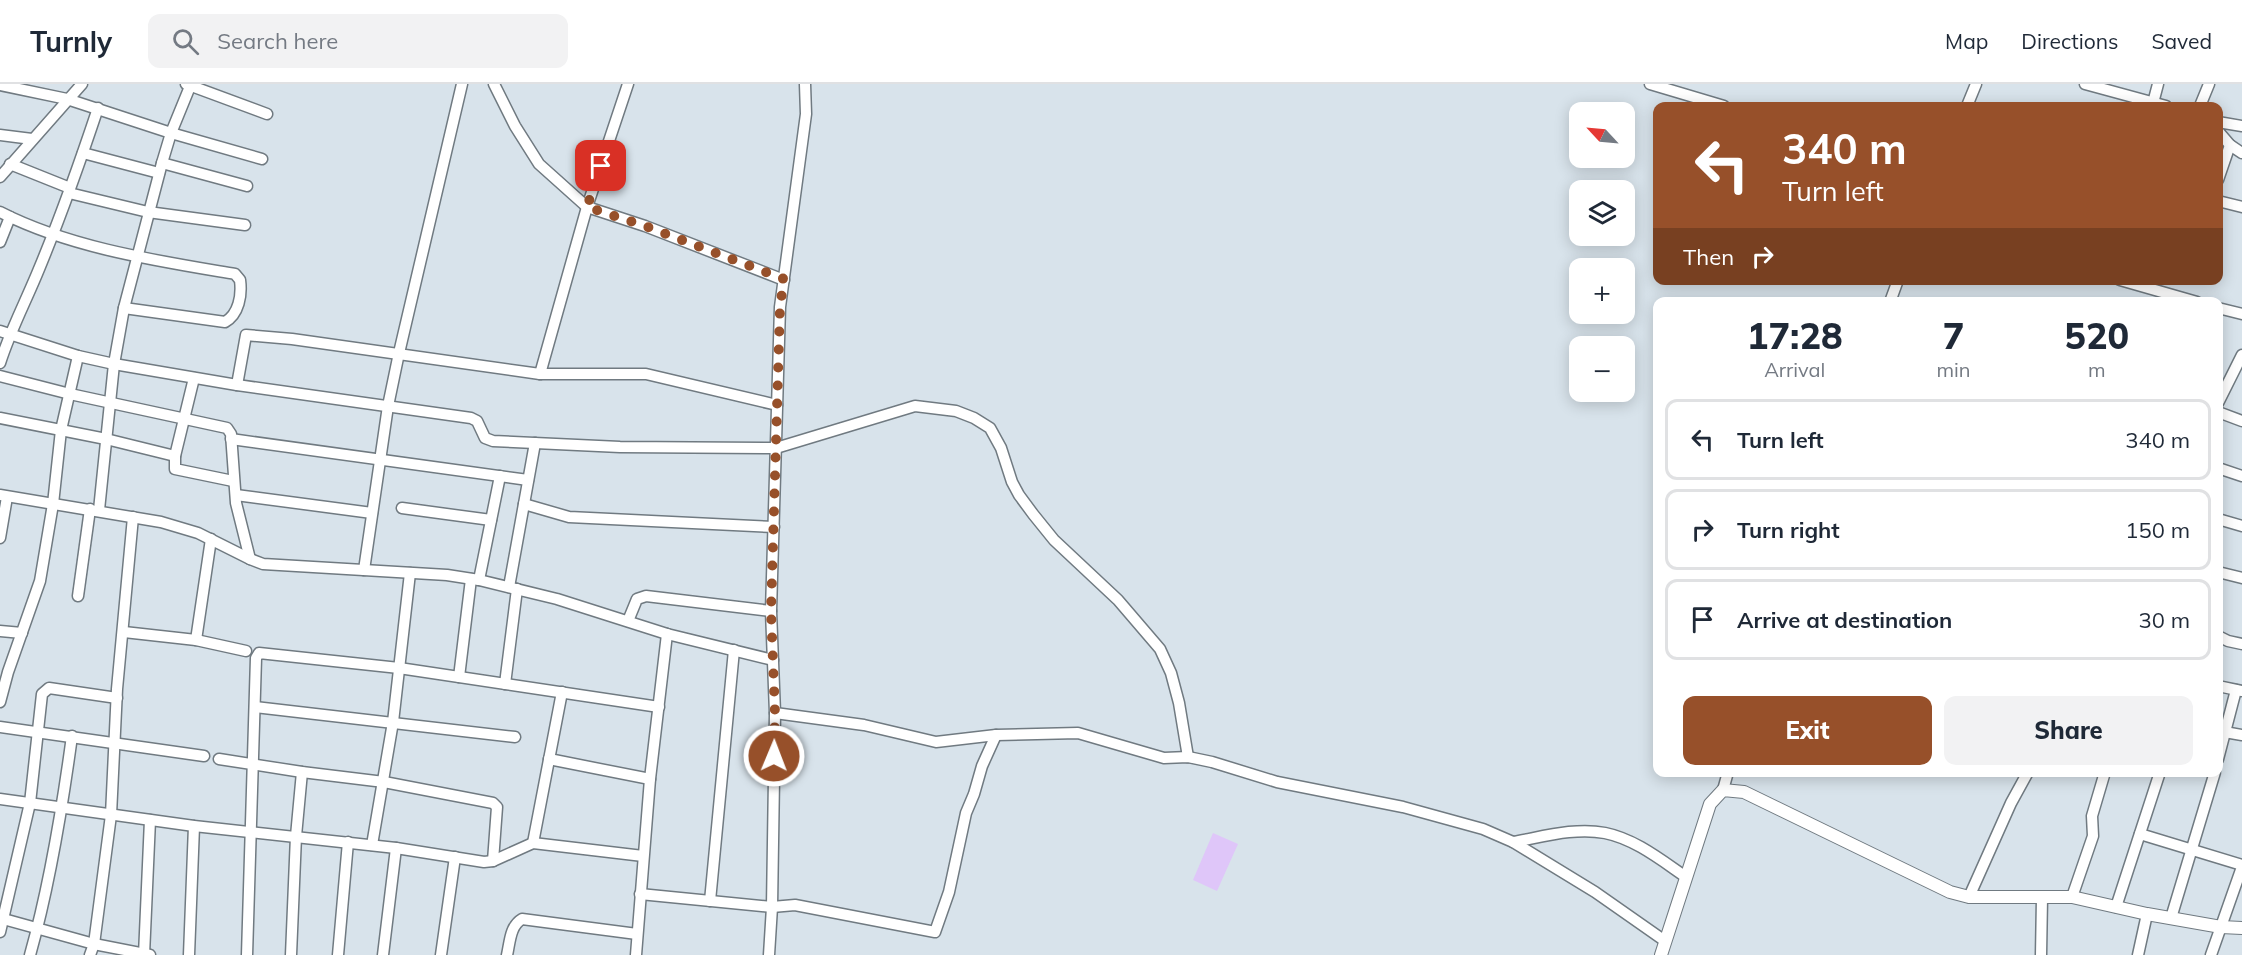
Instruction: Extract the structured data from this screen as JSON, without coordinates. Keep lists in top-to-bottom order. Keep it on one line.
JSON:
{"north":"top left","page":{"header":"Turnly","search":"Search here","nav":["Map","Directions","Saved"],"map_buttons":["+","−"],"turn":["340 m","Turn left"],"then":"Then","eta":["17:28","Arrival","7","min","520","m"],"list":[{"name":"Turn left","value":"340 m"},{"name":"Turn right","value":"150 m"},{"name":"Arrive at destination","value":"30 m"}],"buttons":["Exit","Share"]}}
